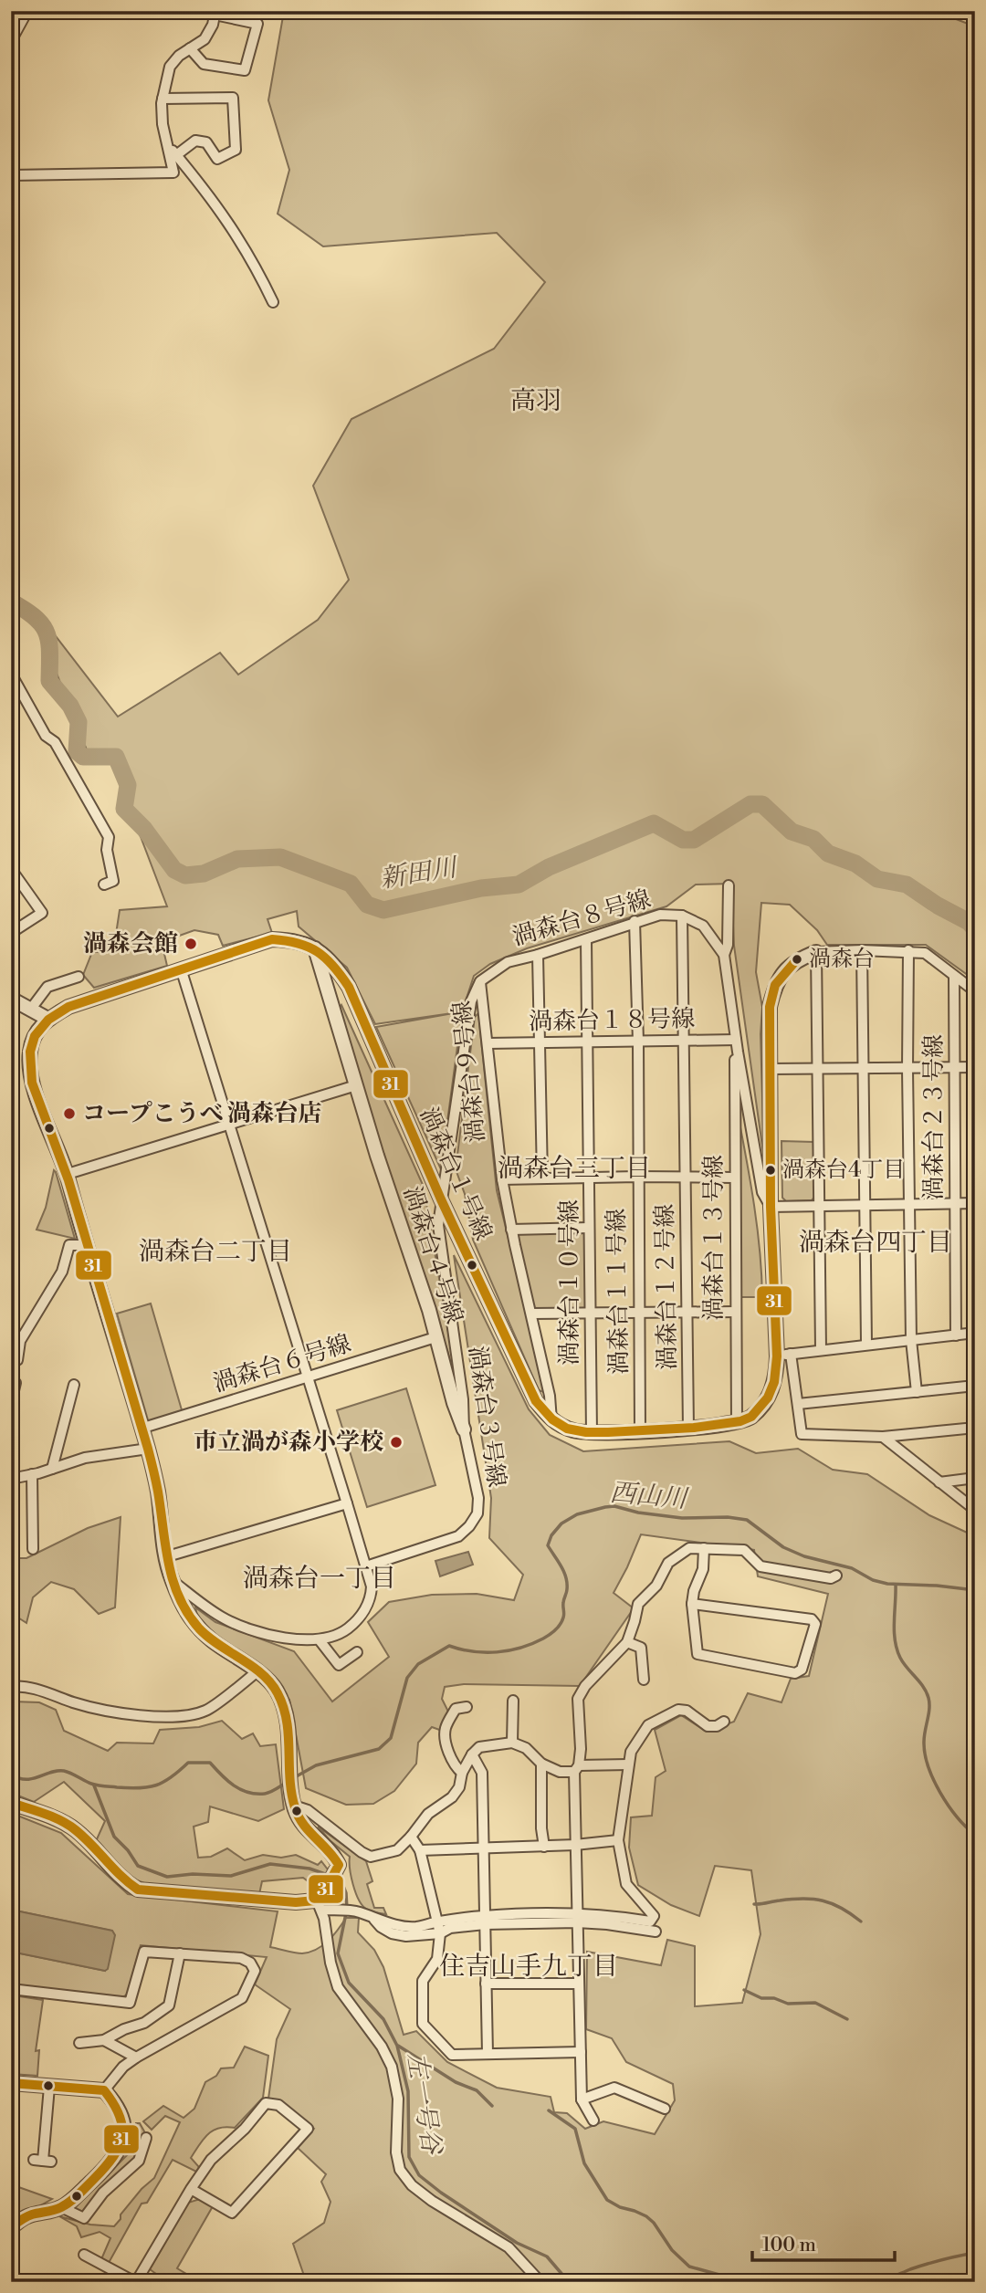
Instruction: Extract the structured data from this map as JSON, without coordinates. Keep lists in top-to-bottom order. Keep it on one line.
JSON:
{"streets":{"street":["渦森台８号線","渦森台１８号線","渦森台９号線","渦森台２３号線","渦森台１号線","渦森台１３号線","渦森台４号線","渦森台１０号線","渦森台１２号線","渦森台１１号線","渦森台６号線","渦森台３号線"]},"crossings":[["渦森台８号線","渦森台１８号線"],["渦森台８号線","渦森台９号線"],["渦森台８号線","渦森台１３号線"],["渦森台８号線","渦森台１０号線"],["渦森台８号線","渦森台１２号線"],["渦森台８号線","渦森台１１号線"],["渦森台１８号線","渦森台９号線"],["渦森台１８号線","渦森台１０号線"],["渦森台１８号線","渦森台１２号線"],["渦森台１８号線","渦森台１１号線"],["渦森台９号線","渦森台１号線"],["渦森台１号線","渦森台４号線"],["渦森台１号線","渦森台３号線"],["渦森台４号線","渦森台６号線"],["渦森台４号線","渦森台３号線"]],"districts":["高羽","渦森台三丁目","渦森台四丁目","渦森台二丁目","渦森台一丁目","住吉山手九丁目"],"water":["新田川","西山川","左一号谷"],"places":["渦森会館","渦森台","コープこうべ 渦森台店","渦森台4丁目","市立渦が森小学校"],"lines":["transit line 31"],"scale_bar":"100 m"}
